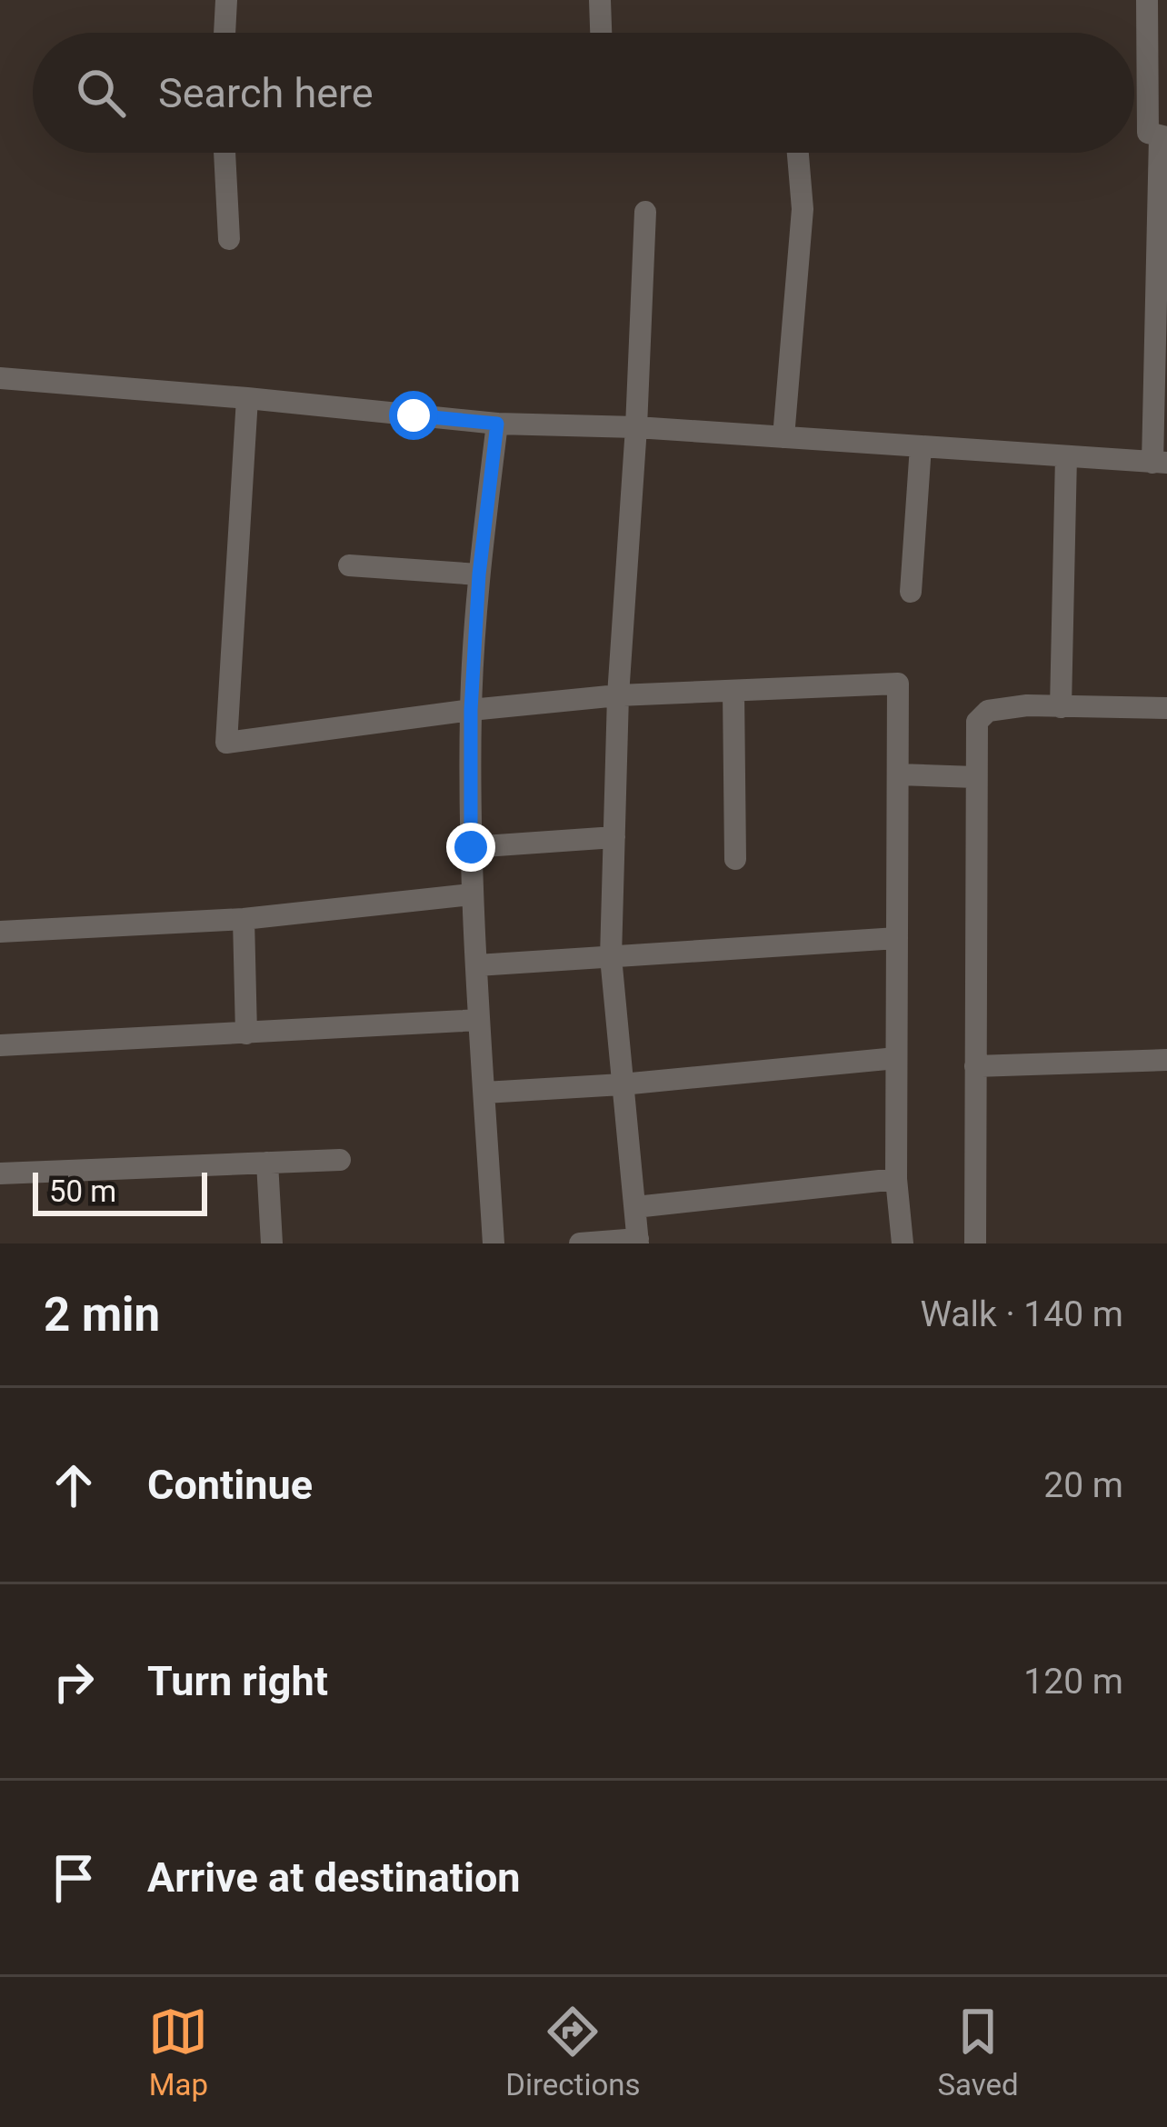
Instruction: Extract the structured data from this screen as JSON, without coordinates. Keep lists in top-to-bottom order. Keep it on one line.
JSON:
{"scale_bar":"50 m","page":{"search":"Search here","scale":"50 m","heading":["2 min","Walk · 140 m"],"list":[["Continue","20 m"],["Turn right","120 m"],"Arrive at destination"],"nav":["Map","Directions","Saved"]}}
